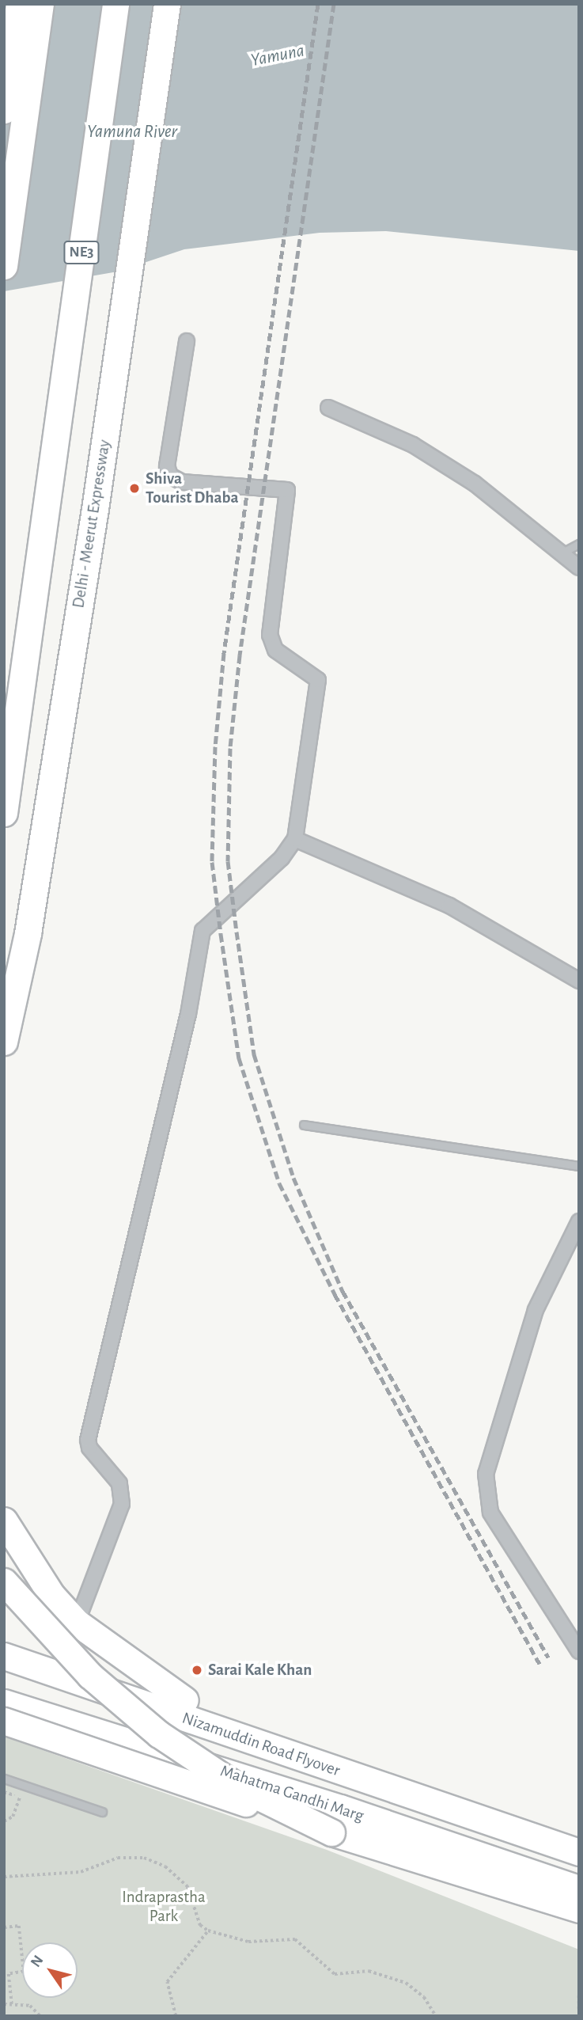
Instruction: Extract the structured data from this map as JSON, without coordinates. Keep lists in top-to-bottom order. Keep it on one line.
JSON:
{"streets":{"highway":["NE3","Delhi - Meerut Expressway","Nizamuddin Road Flyover","Mahatma Gandhi Marg"]},"water":["Yamuna","Yamuna River"],"parks":["Indraprastha Park"],"places":["Shiva Tourist Dhaba","Sarai Kale Khan"],"north":"top left"}
